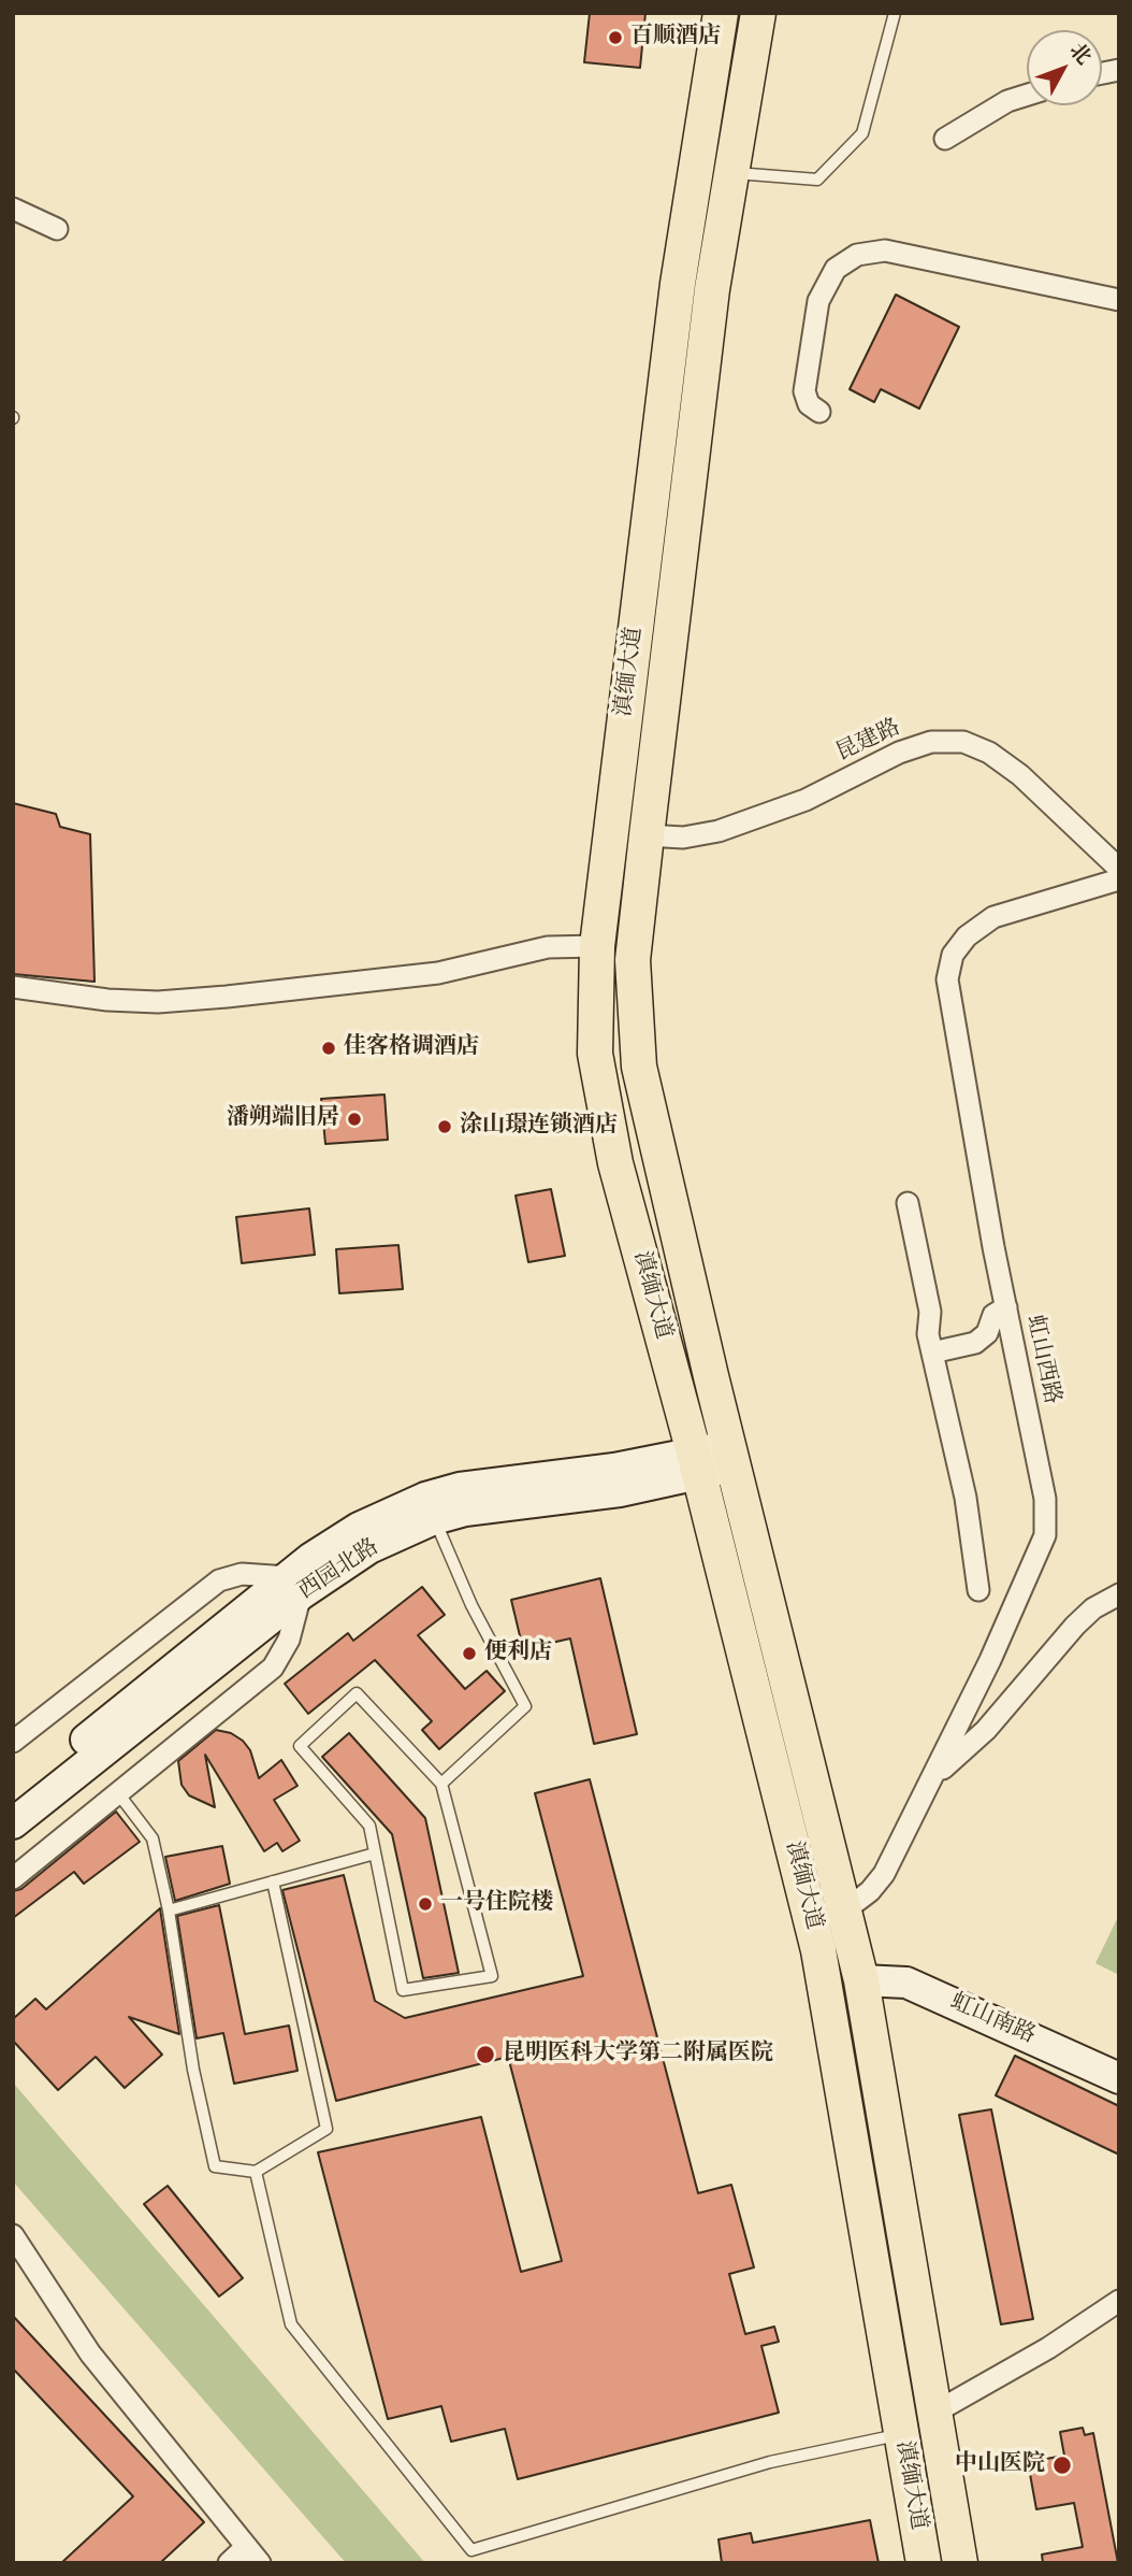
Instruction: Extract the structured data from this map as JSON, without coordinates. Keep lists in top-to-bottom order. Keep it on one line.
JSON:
{"streets":{"main road":["滇缅大道","西园北路","虹山南路"],"street":["昆建路","虹山西路"]},"crossings":[["滇缅大道","昆建路"],["滇缅大道","虹山西路"],["滇缅大道","西园北路"],["滇缅大道","虹山南路"]],"places":["百顺酒店","佳客格调酒店","潘朔端旧居","涂山璟连锁酒店","便利店","一号住院楼","昆明医科大学第二附属医院","中山医院"],"north":"top right"}
